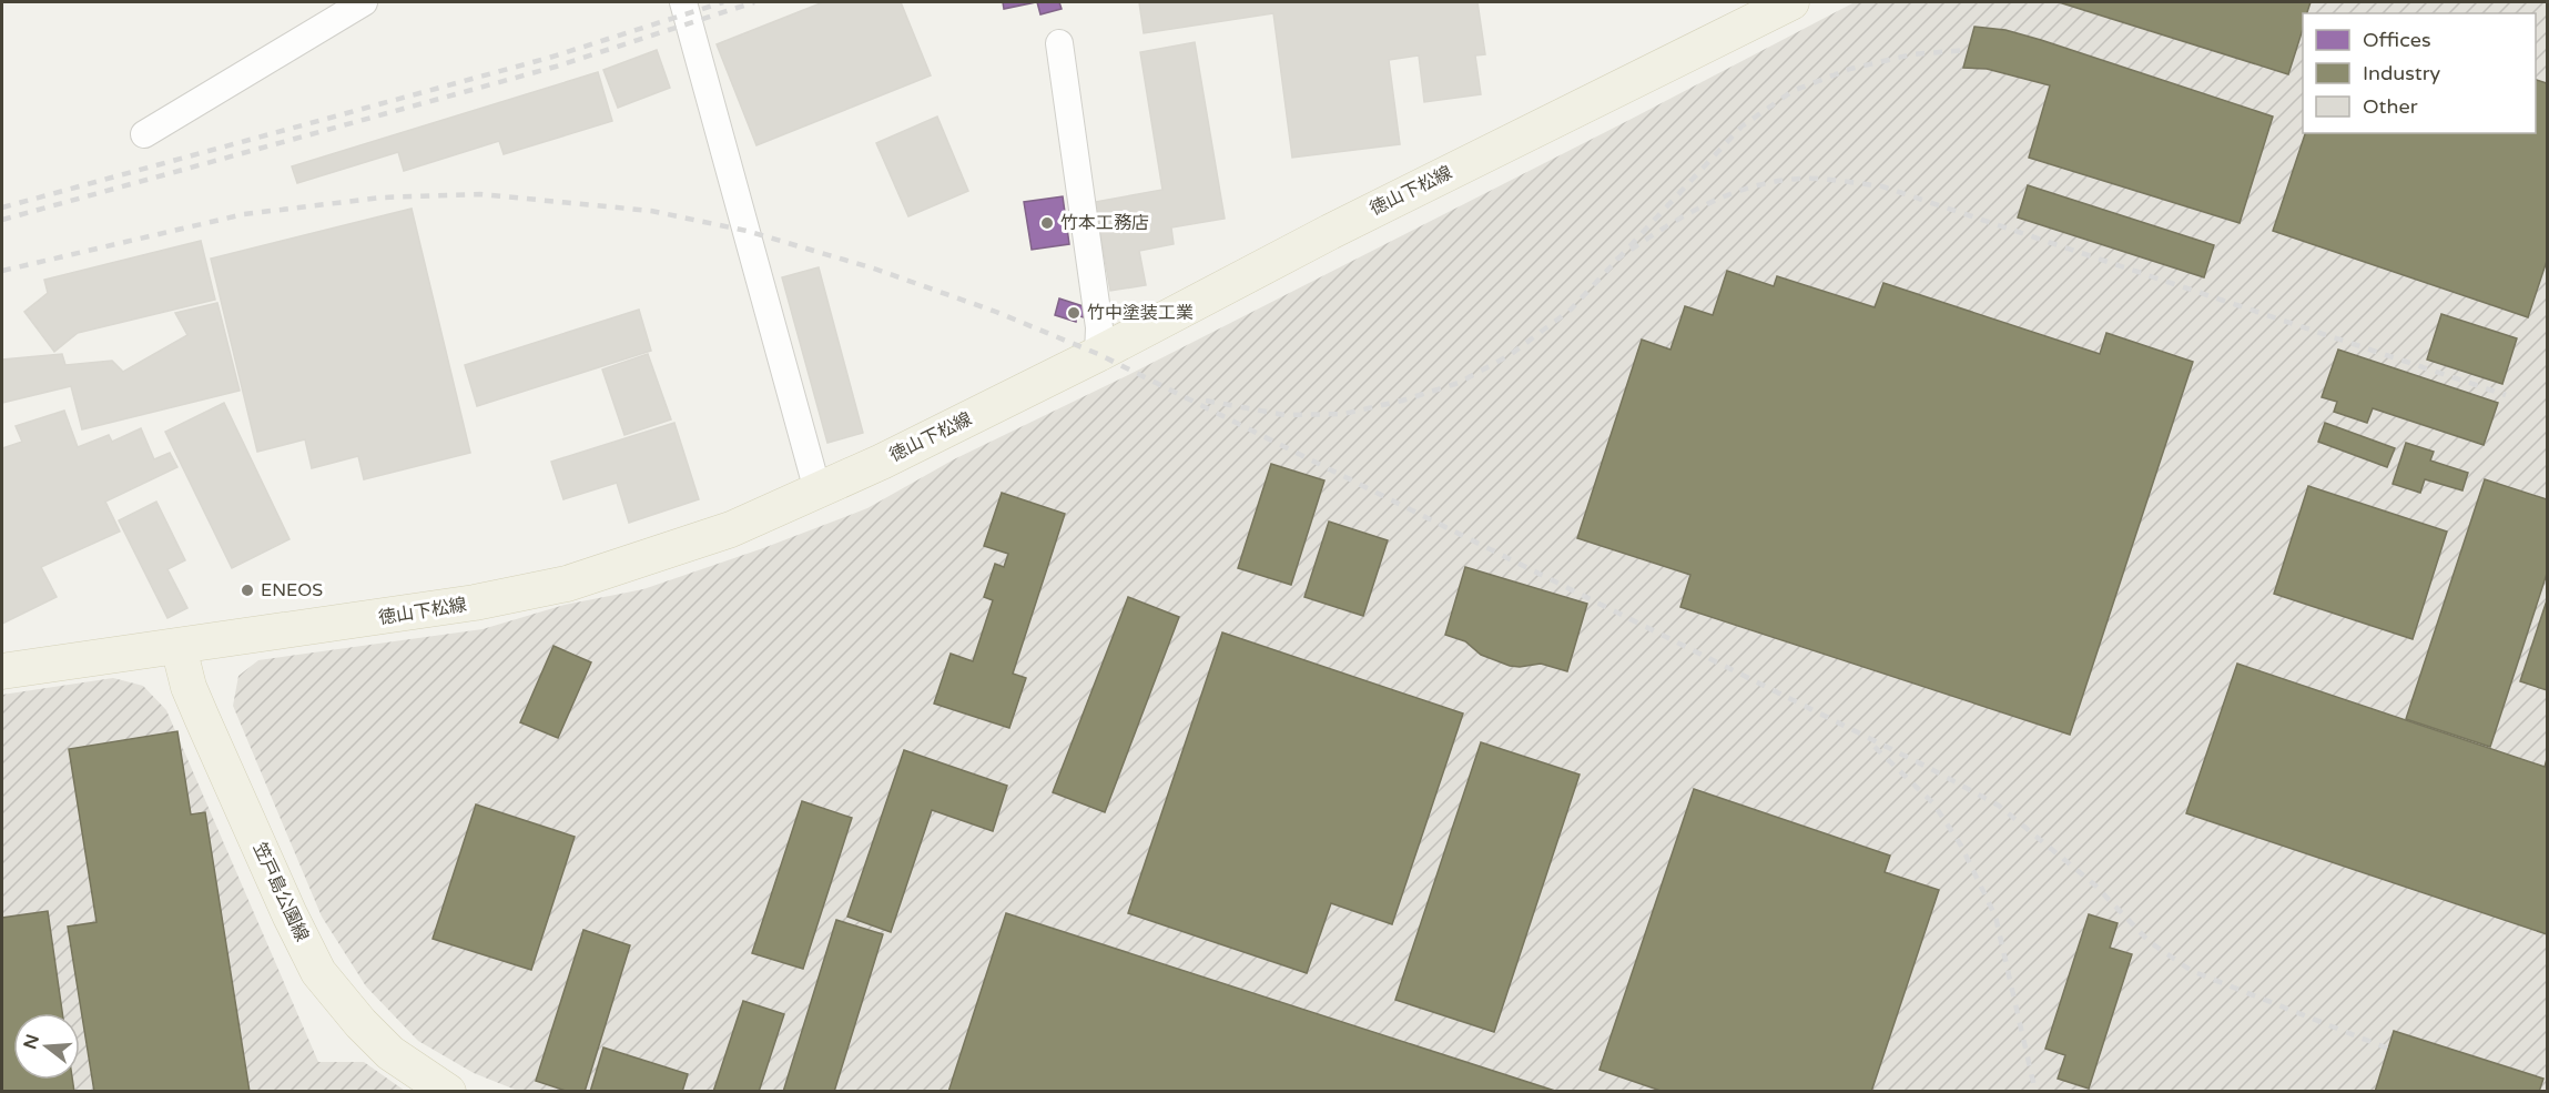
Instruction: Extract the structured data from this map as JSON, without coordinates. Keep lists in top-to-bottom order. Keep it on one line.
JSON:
{"streets":{"main road":["徳山下松線","笠戸島公園線"]},"crossings":[["徳山下松線","笠戸島公園線"]],"places":["竹本工務店","竹中塗装工業","ENEOS"],"legend":["Offices","Industry","Other"],"north":"left"}
